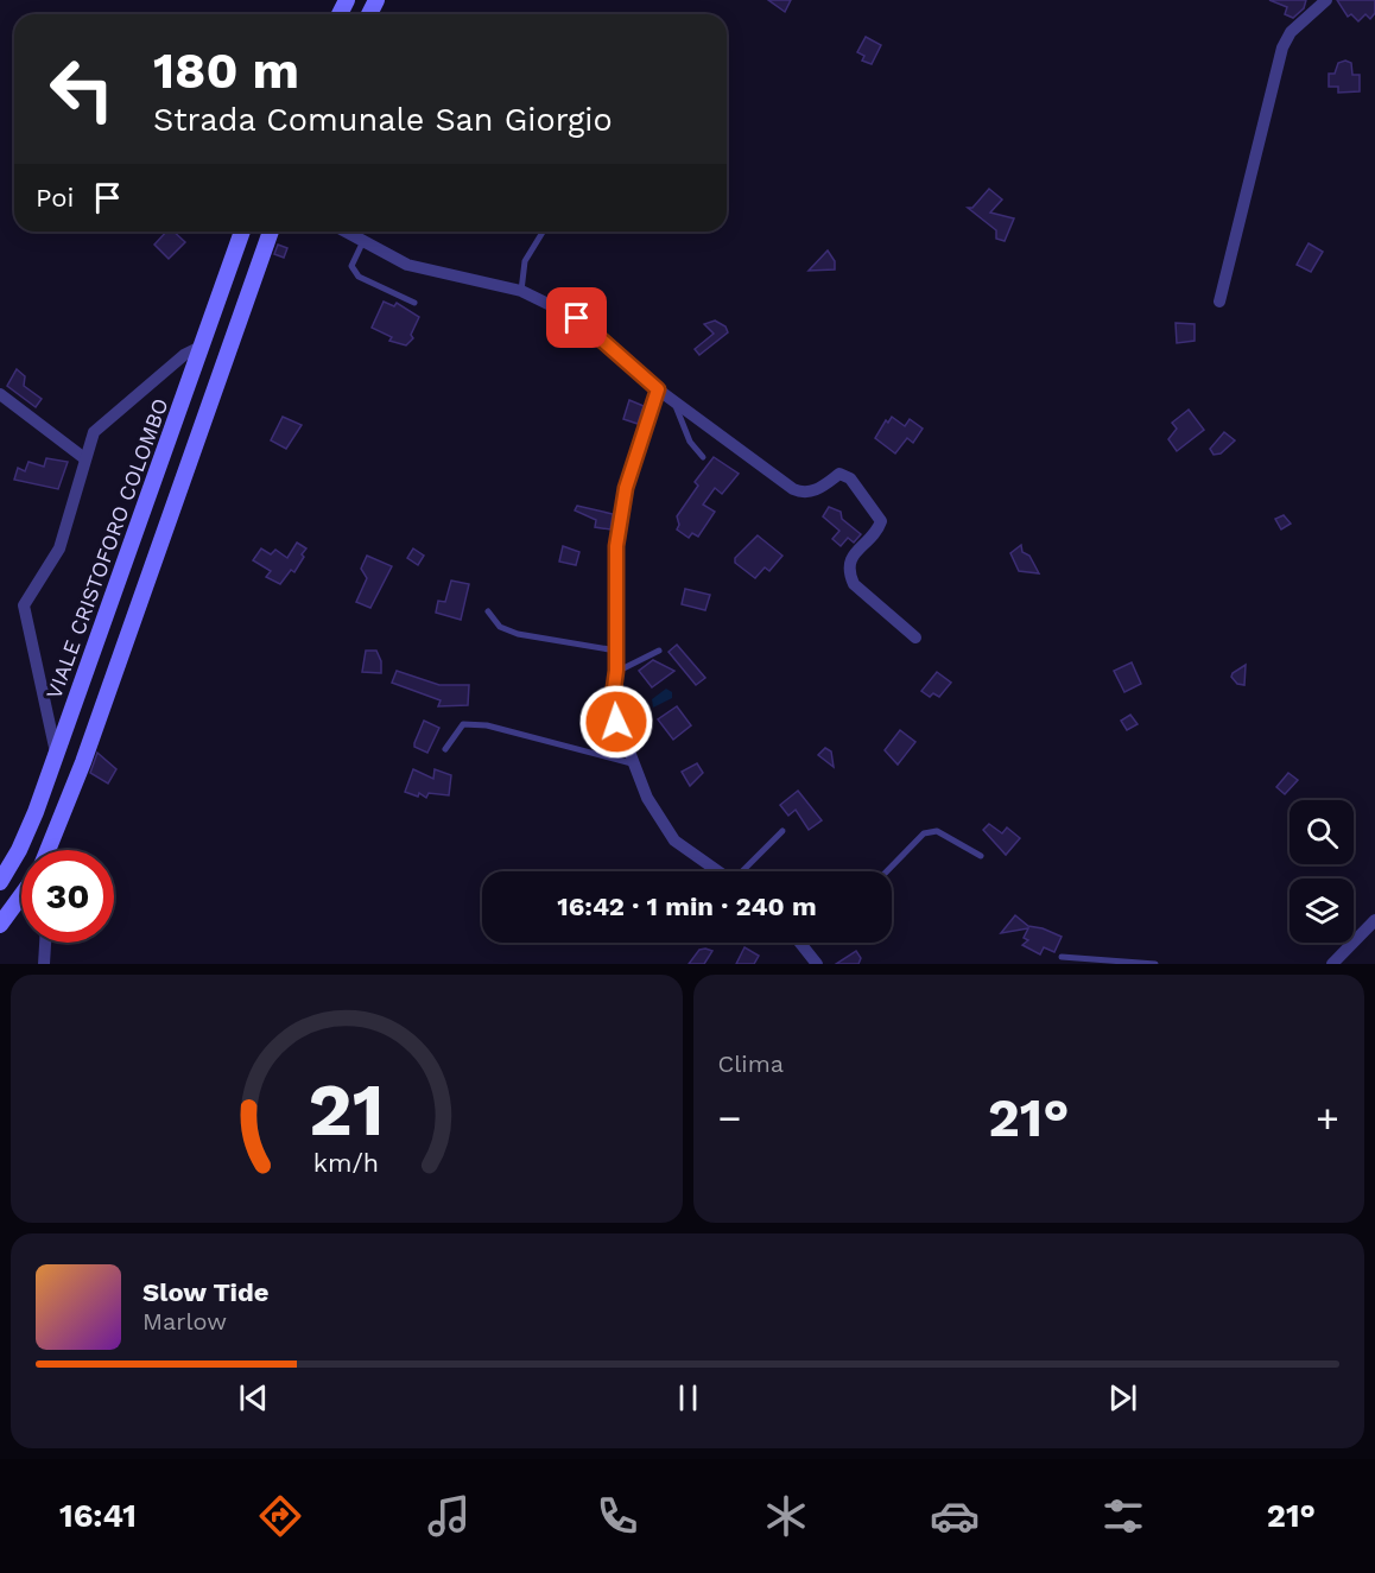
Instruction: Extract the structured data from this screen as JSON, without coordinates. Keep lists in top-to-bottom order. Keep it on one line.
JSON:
{"streets":{"main road":["VIALE CRISTOFORO COLOMBO"]},"page":{"turn":["180 m","Strada Comunale San Giorgio"],"then":"Poi","limit":"30","trip":"16:42 · 1 min · 240 m","tile":"Clima","heat":["−","21°","+"],"song":["Slow Tide","Marlow"],"tabs":["16:41","21°"],"gauge":["21","km/h"]}}
